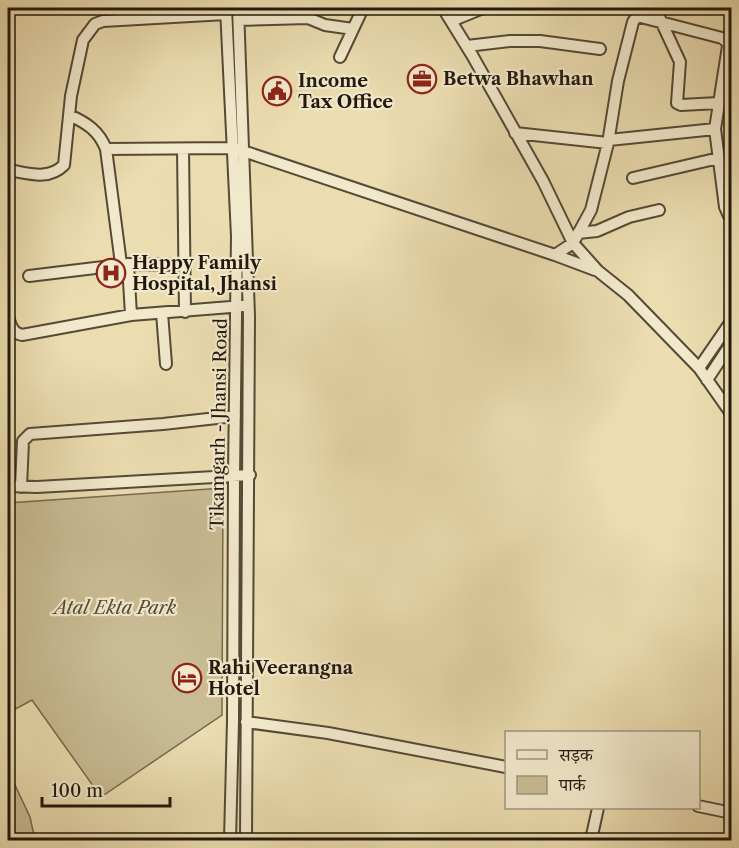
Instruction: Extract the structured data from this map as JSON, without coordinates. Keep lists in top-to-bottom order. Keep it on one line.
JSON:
{"streets":{"street":["Tikamgarh - Jhansi Road"]},"parks":["Atal Ekta Park"],"places":{"office":["Betwa Bhawhan"],"public building":["Income Tax Office"],"hospital":["Happy Family Hospital, Jhansi"],"hotel":["Rahi Veerangna Hotel"]},"legend":["सड़क","पार्क"],"scale_bar":"100 m"}
